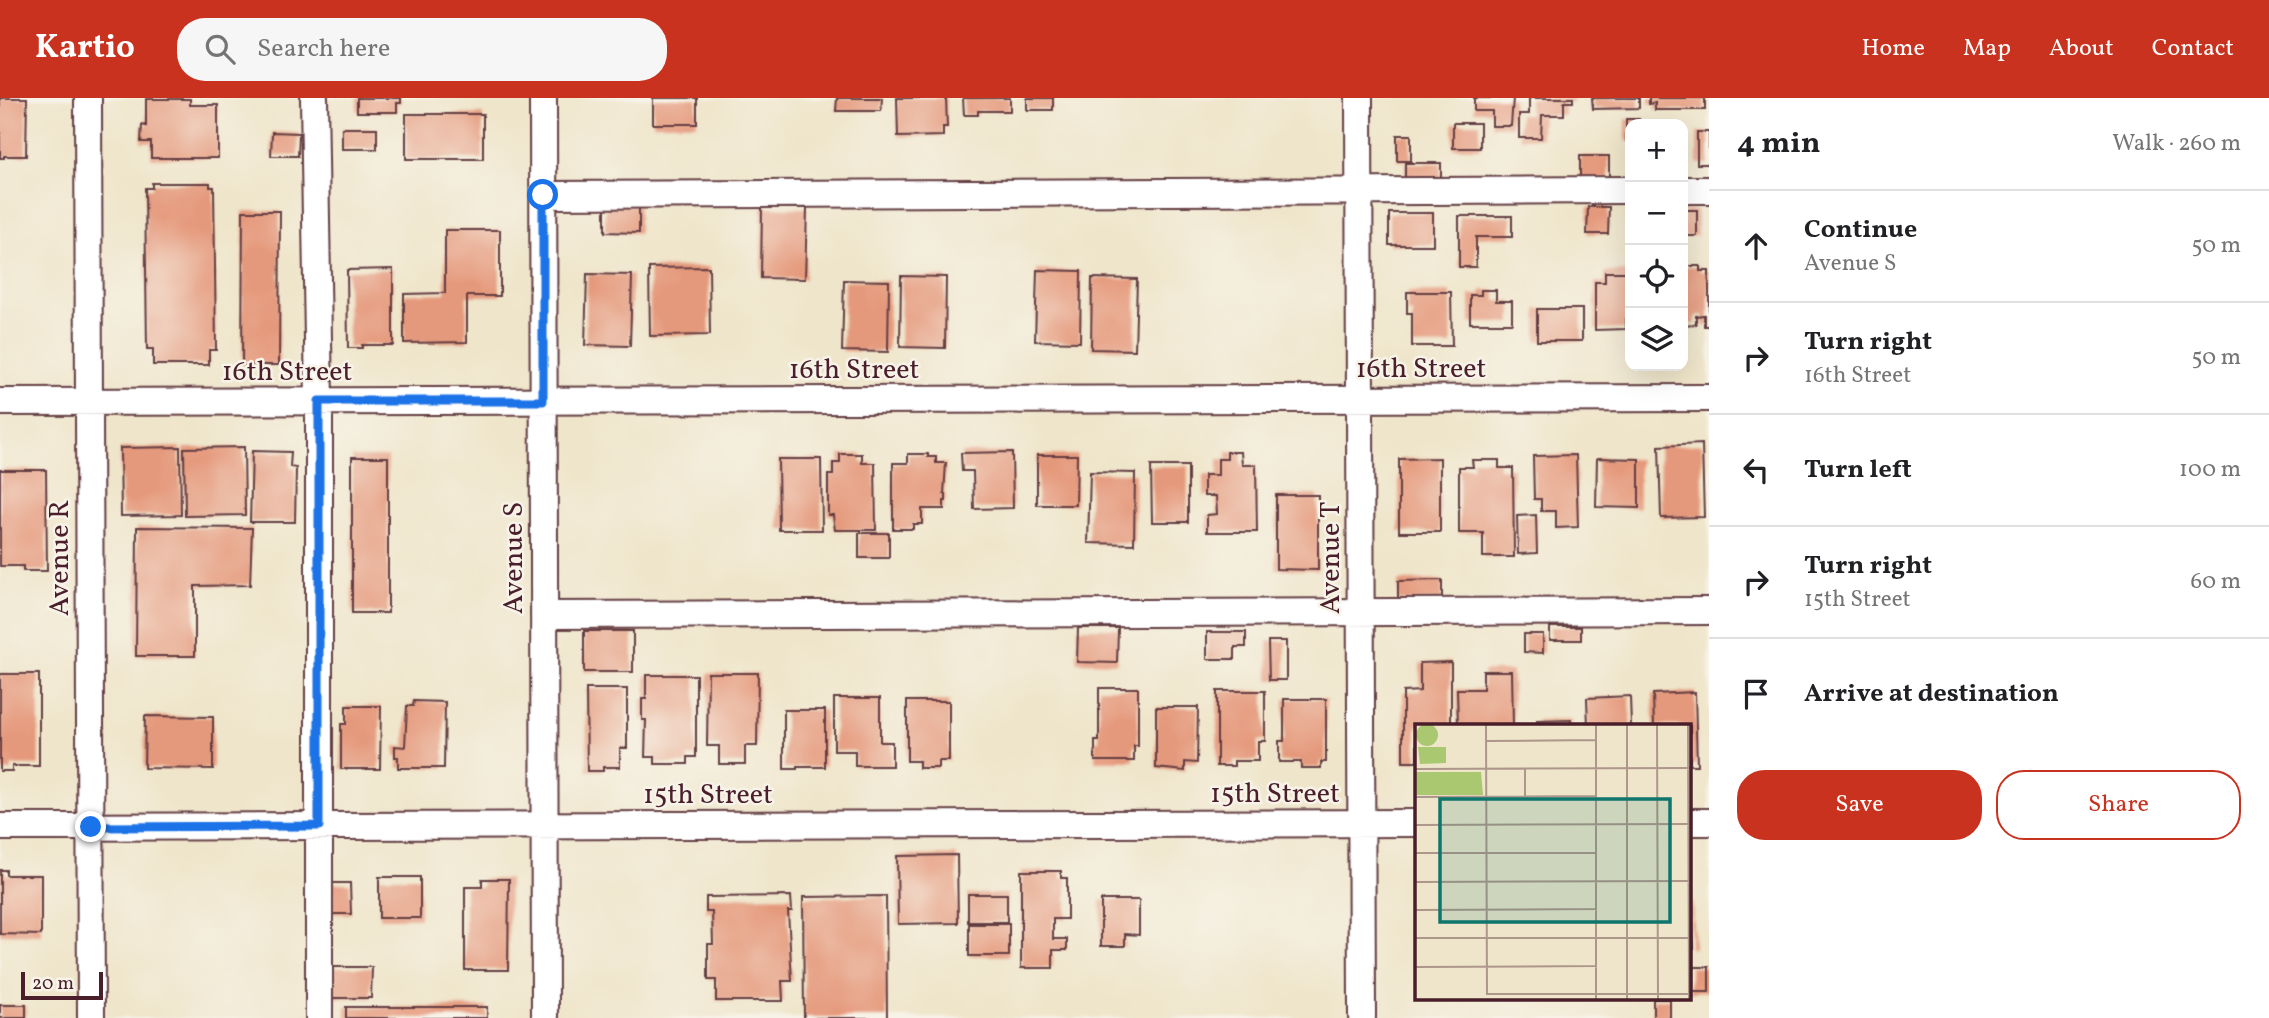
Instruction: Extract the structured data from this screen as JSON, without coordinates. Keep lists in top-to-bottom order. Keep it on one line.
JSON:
{"streets":{"street":["16th Street","Avenue R","Avenue S","Avenue T","15th Street"]},"crossings":[["16th Street","Avenue R"],["16th Street","Avenue S"],["16th Street","Avenue T"],["Avenue R","15th Street"],["Avenue S","15th Street"],["Avenue T","15th Street"]],"scale_bar":"20 m","page":{"header":"Kartio","search":"Search here","nav":["Home","Map","About","Contact"],"heading":["4 min","Walk · 260 m"],"map_buttons":["+","−"],"list":[["Continue","Avenue S","50 m"],["Turn right","16th Street","50 m"],["Turn left","100 m"],["Turn right","15th Street","60 m"],"Arrive at destination"],"buttons":["Save","Share"],"scale":"20 m"}}
